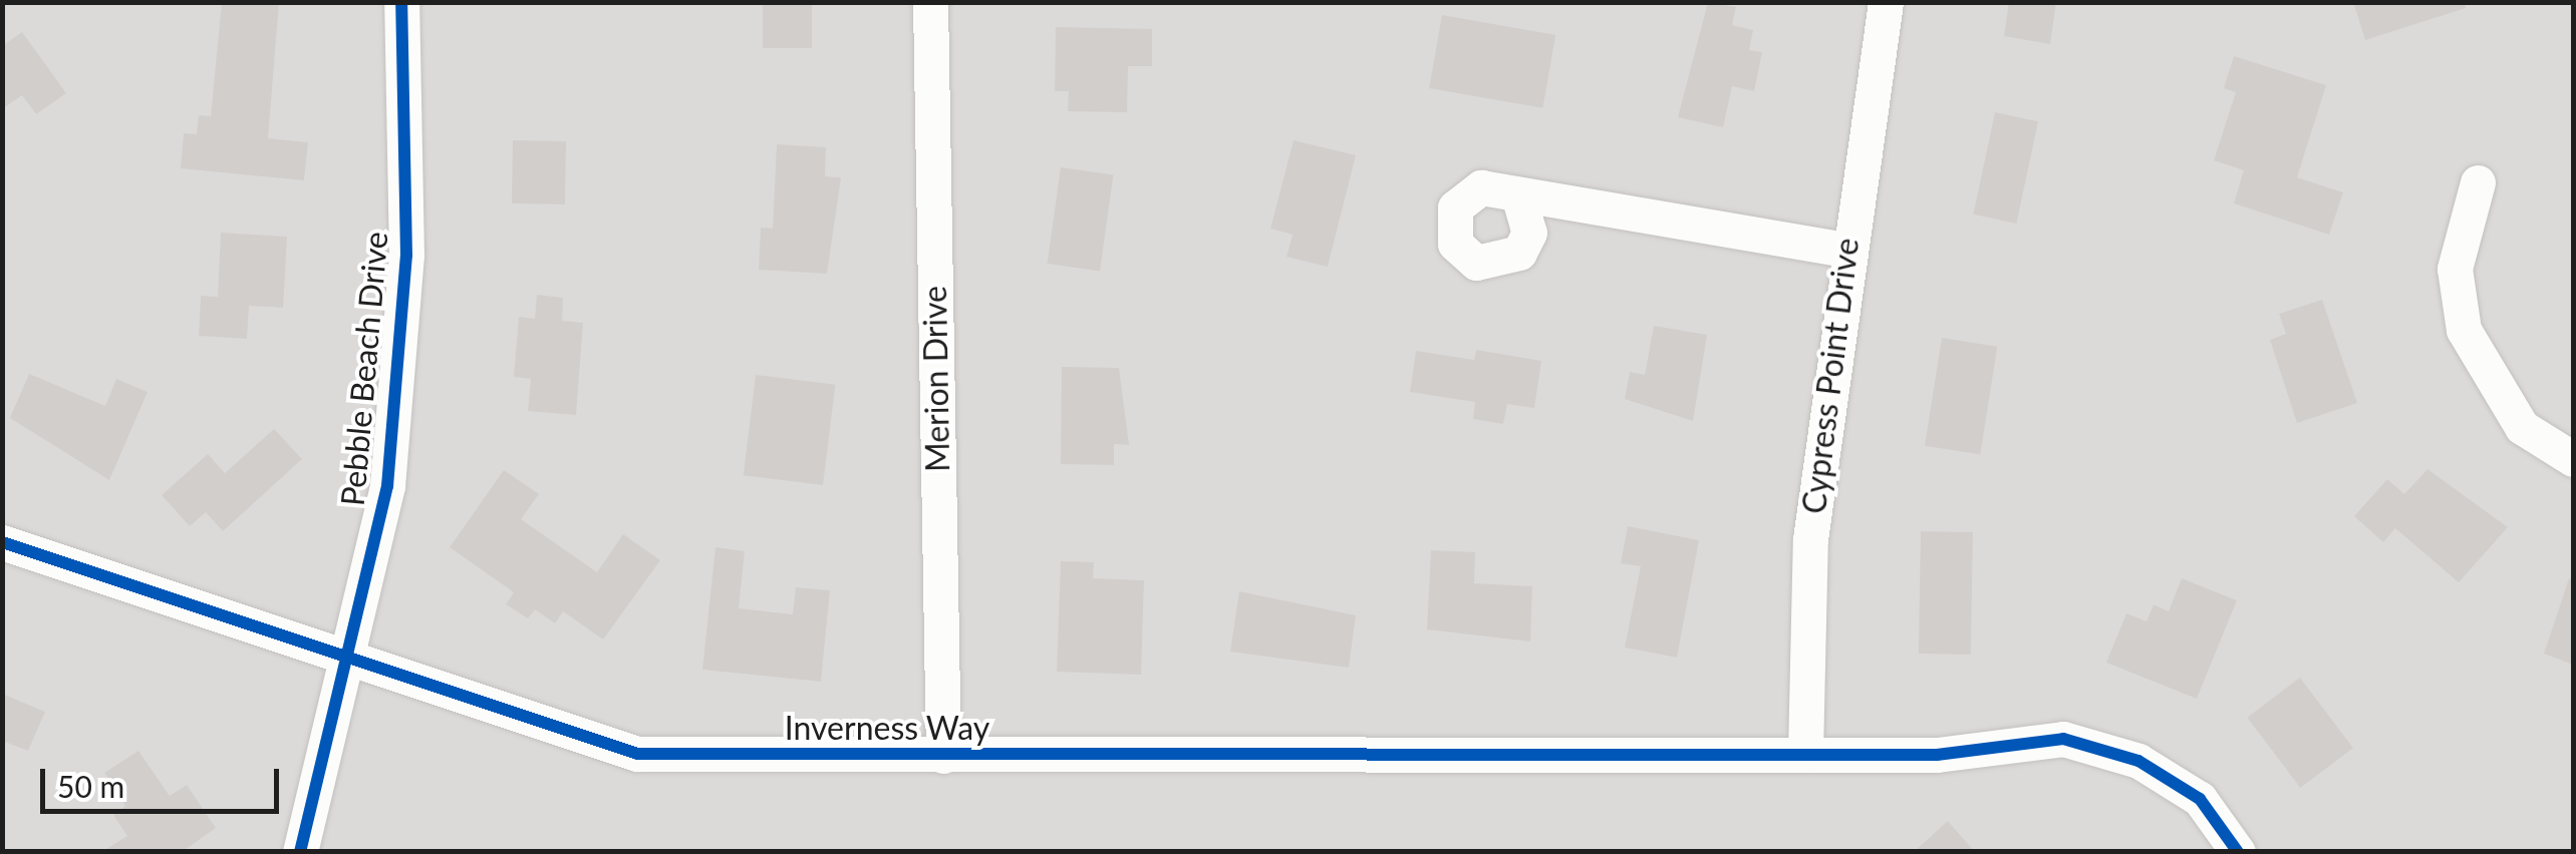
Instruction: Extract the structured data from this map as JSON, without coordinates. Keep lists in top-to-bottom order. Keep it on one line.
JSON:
{"streets":{"street":["Pebble Beach Drive","Cypress Point Drive","Merion Drive","Inverness Way"]},"crossings":[["Pebble Beach Drive","Inverness Way"],["Cypress Point Drive","Inverness Way"],["Merion Drive","Inverness Way"]],"scale_bar":"50 m"}
